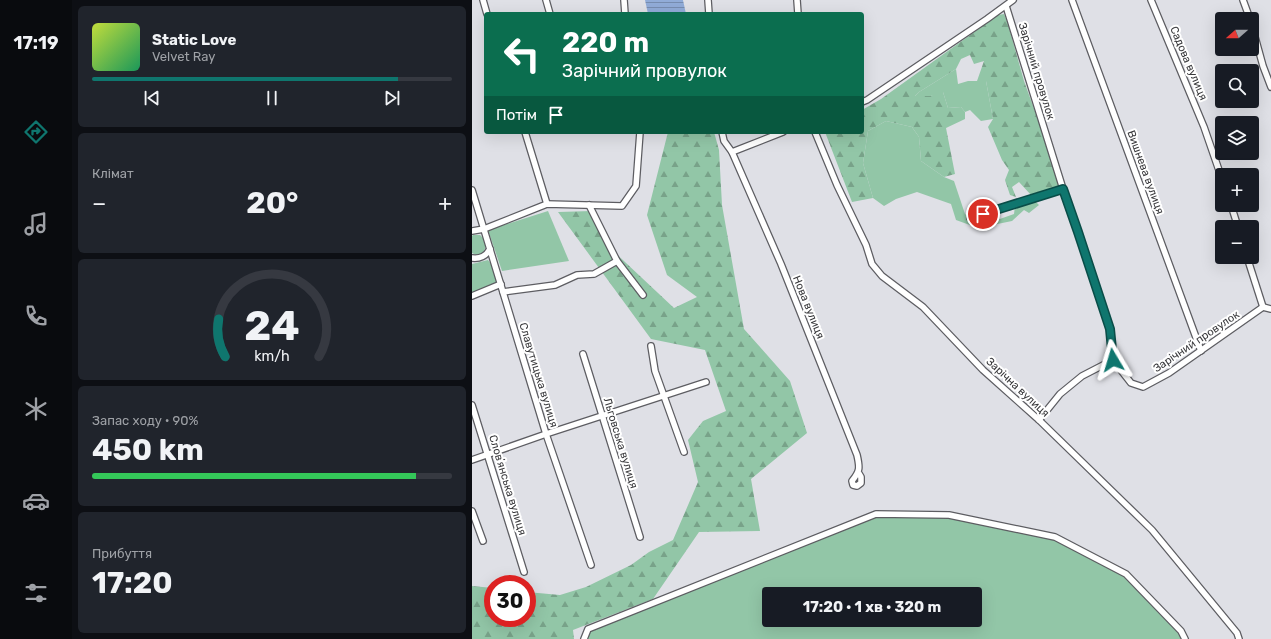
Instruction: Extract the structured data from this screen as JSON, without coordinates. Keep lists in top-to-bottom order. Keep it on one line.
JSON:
{"streets":{"street":["Садова вулиця","Зарічний провулок","Вишнева вулиця","Нова вулиця","Славутицька вулиця","Зарічна вулиця","Льговська вулиця","Словʼянська вулиця"]},"crossings":[["Зарічний провулок","Вишнева вулиця"]],"north":"left","page":{"tabs":"17:19","map_buttons":["+","−"],"turn":["220 m","Зарічний провулок"],"song":["Static Love","Velvet Ray"],"then":"Потім","tile":["Клімат",["Запас ходу · 90%","450 km"],["Прибуття","17:20"]],"heat":["−","20°","+"],"limit":"30","trip":"17:20 · 1 хв · 320 m","gauge":["24","km/h"]}}
